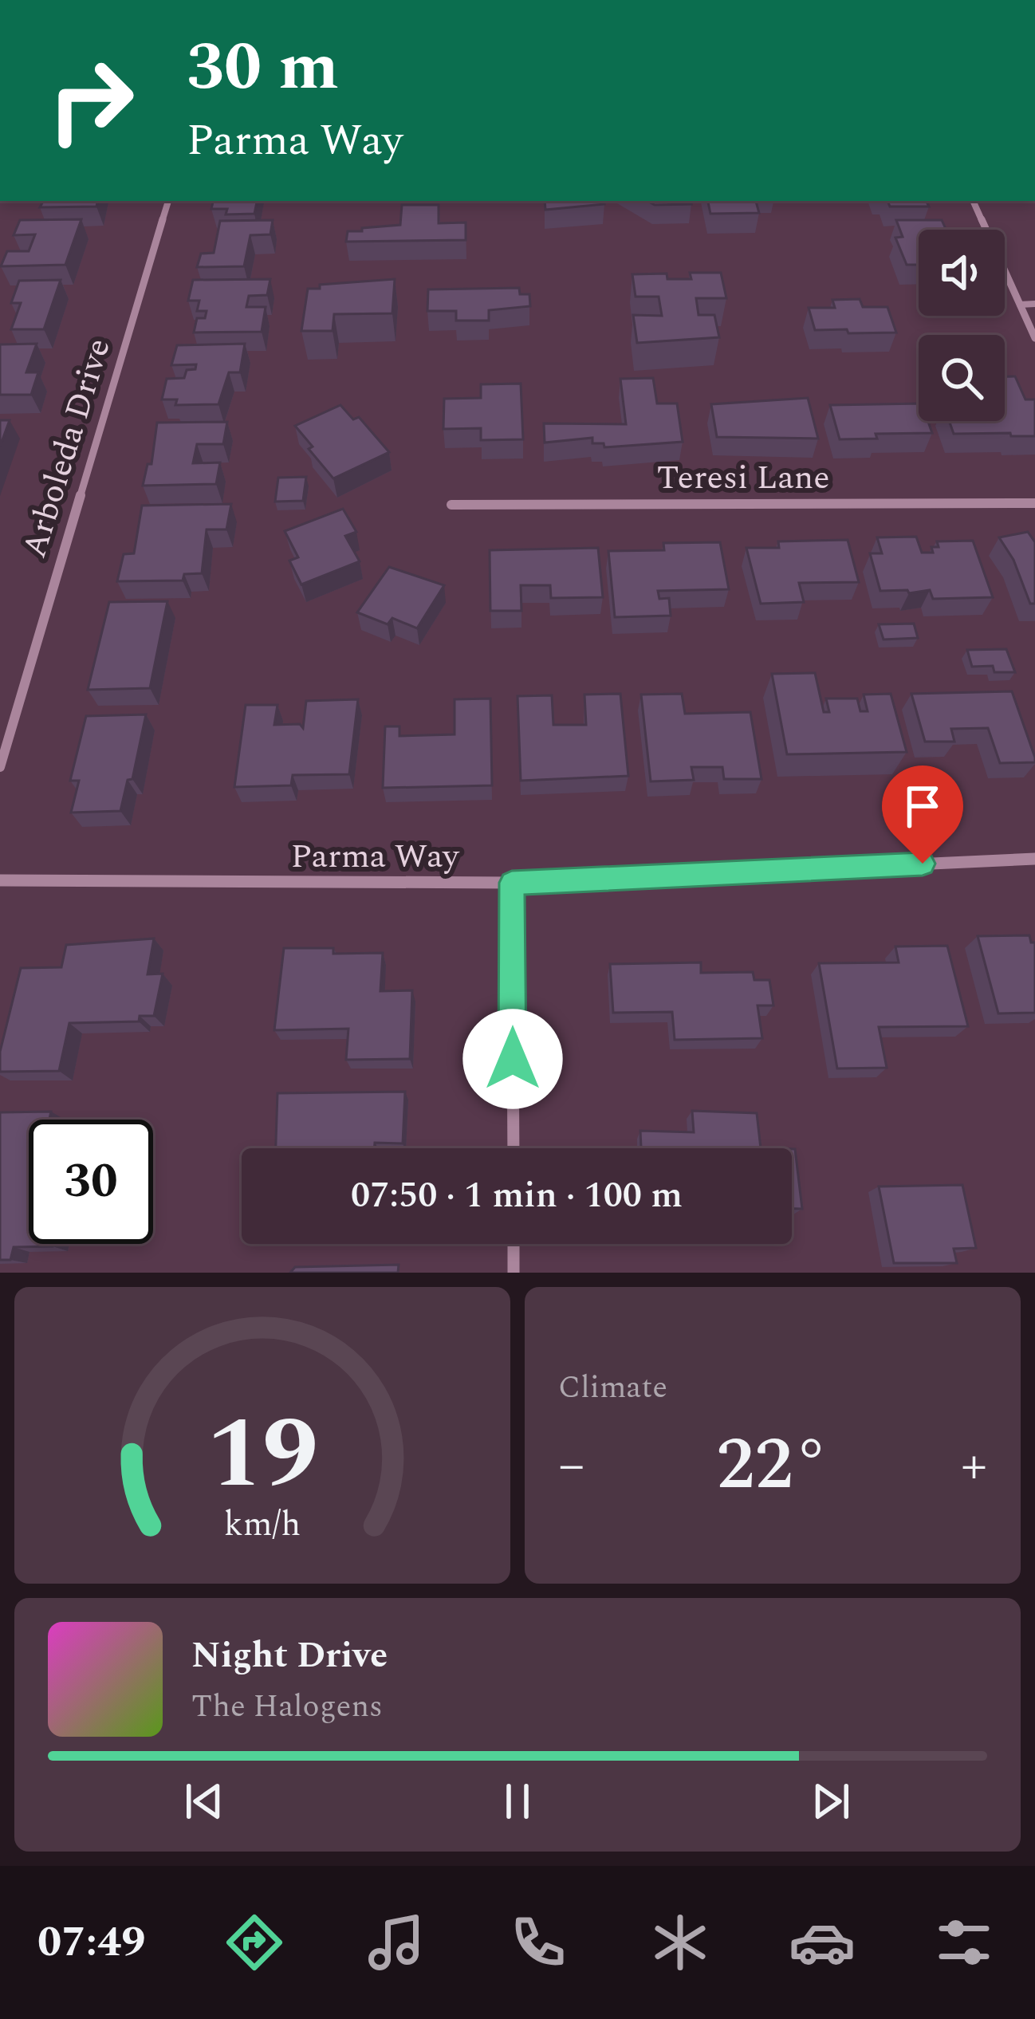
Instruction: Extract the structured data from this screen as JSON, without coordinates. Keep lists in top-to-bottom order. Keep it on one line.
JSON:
{"streets":{"street":["Arboleda Drive","Teresi Lane","Parma Way"]},"page":{"turn":["30 m","Parma Way"],"limit":"30","trip":"07:50 · 1 min · 100 m","tile":"Climate","heat":["−","22°","+"],"song":["Night Drive","The Halogens"],"tabs":"07:49","gauge":["19","km/h"]}}
